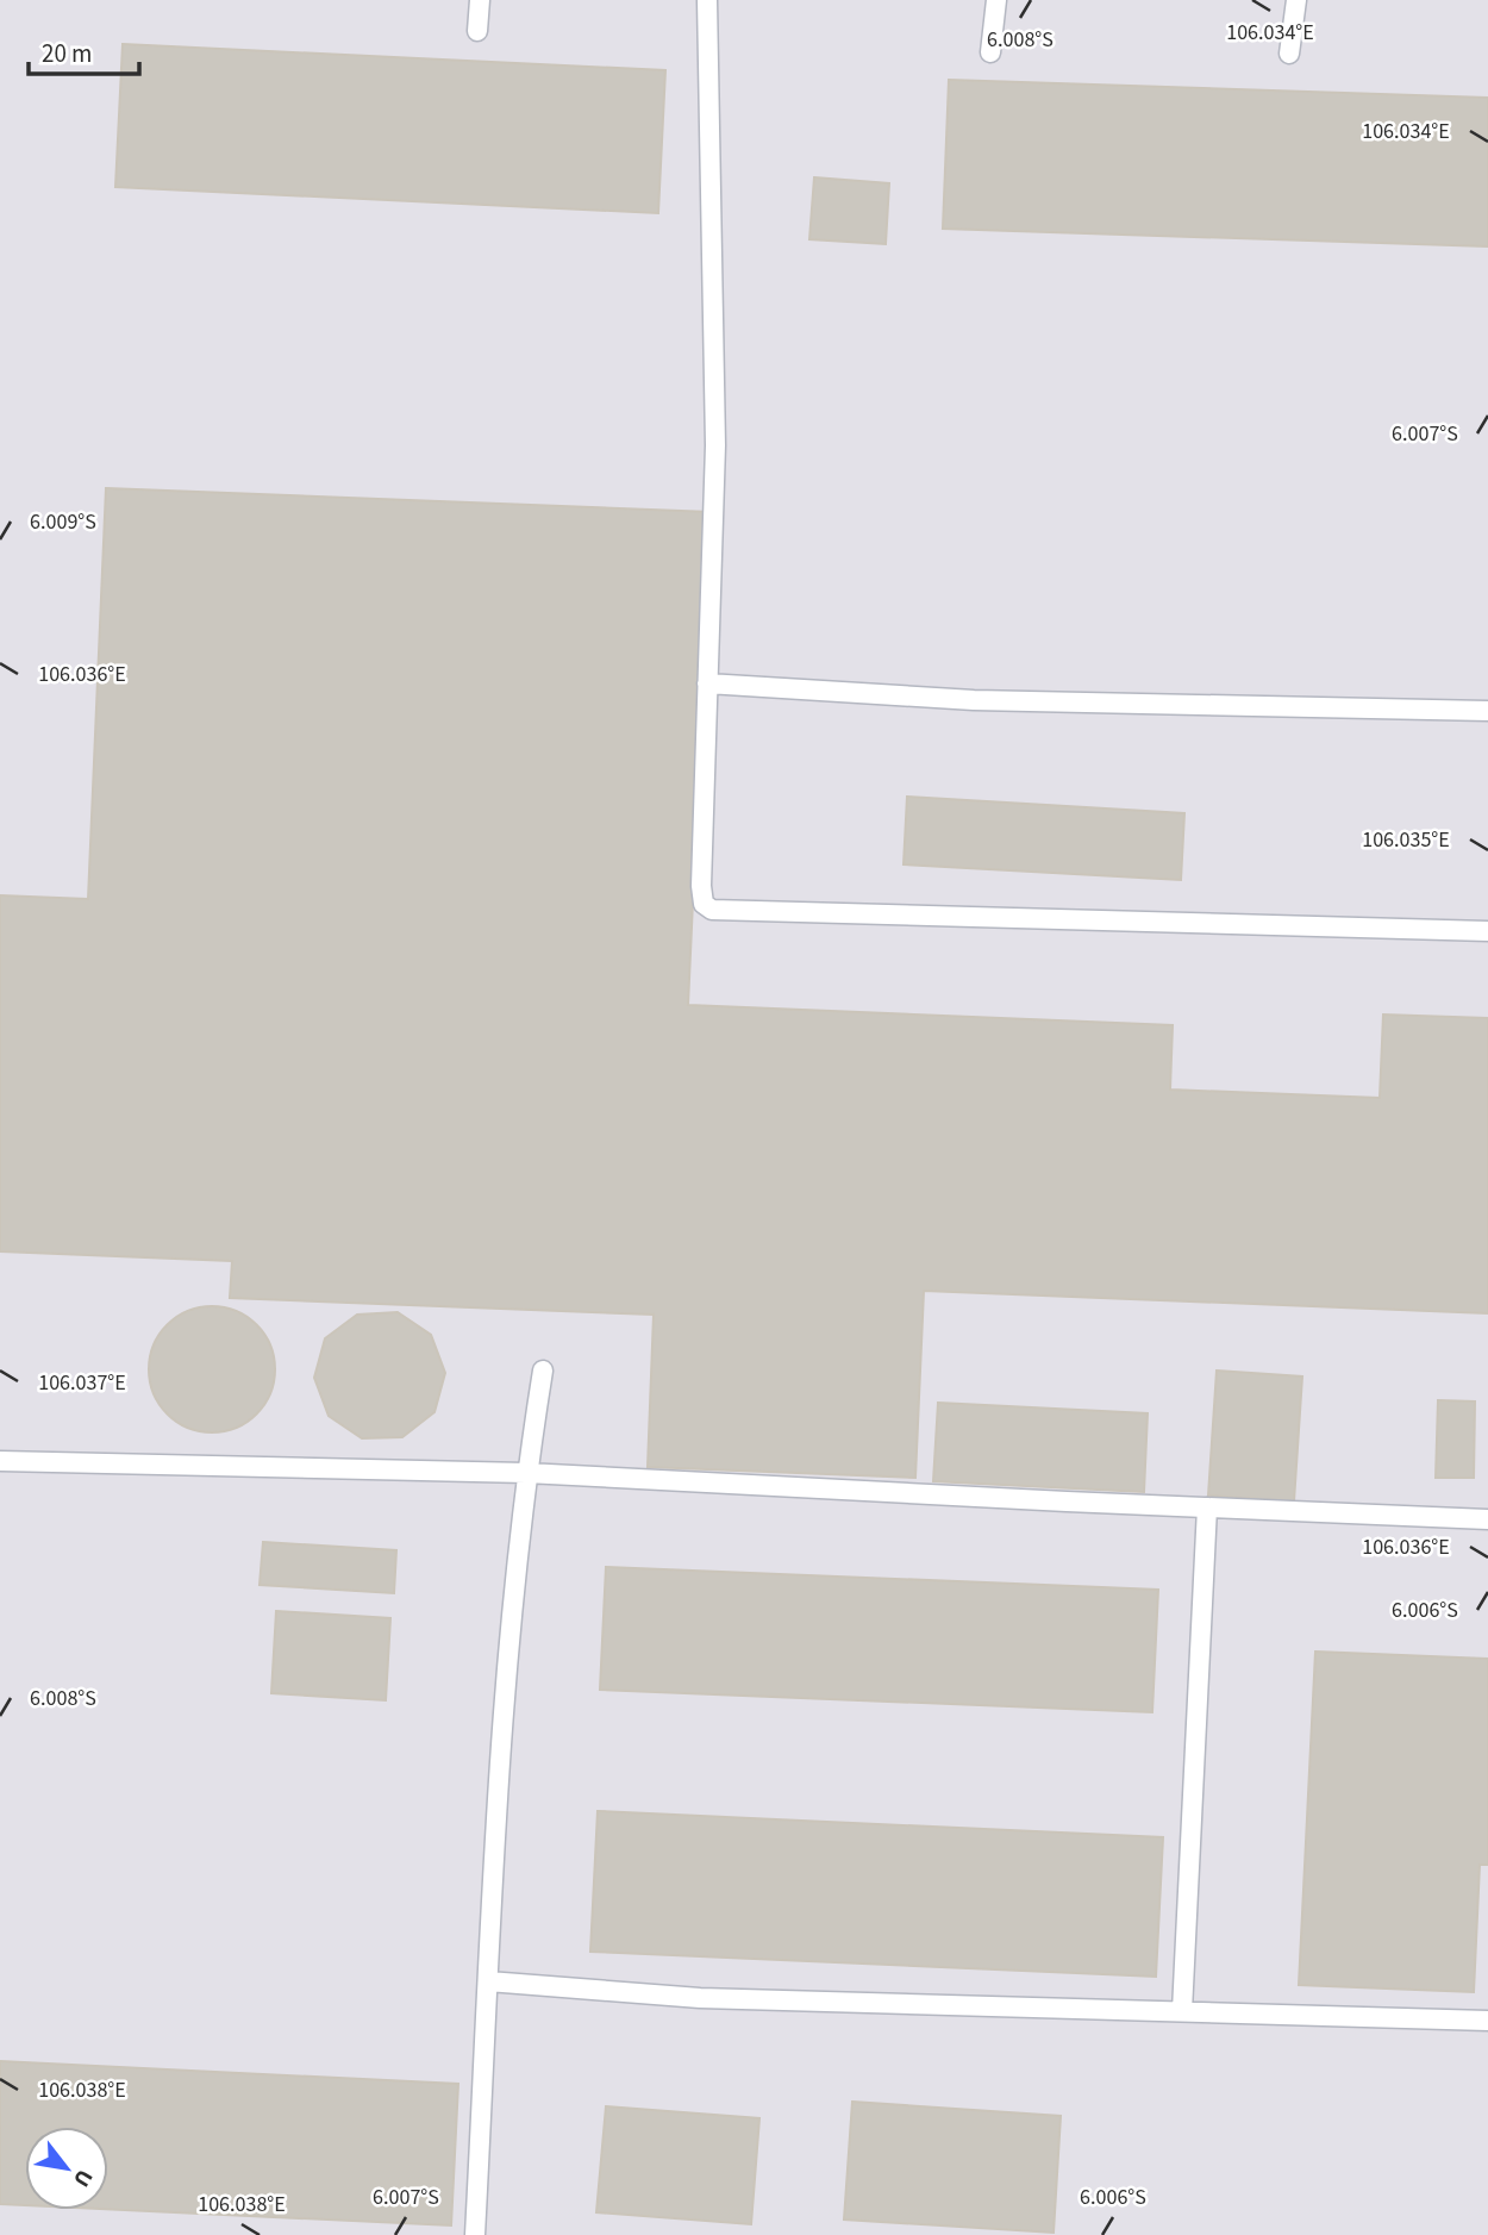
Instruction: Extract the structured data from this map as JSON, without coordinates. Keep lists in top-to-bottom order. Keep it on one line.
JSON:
{"scale_bar":"20 m","north":"bottom right","coordinates":["106.034°E","6.008°S","6.007°S","6.009°S","106.036°E","106.035°E","106.037°E","6.006°S","106.038°E"]}
